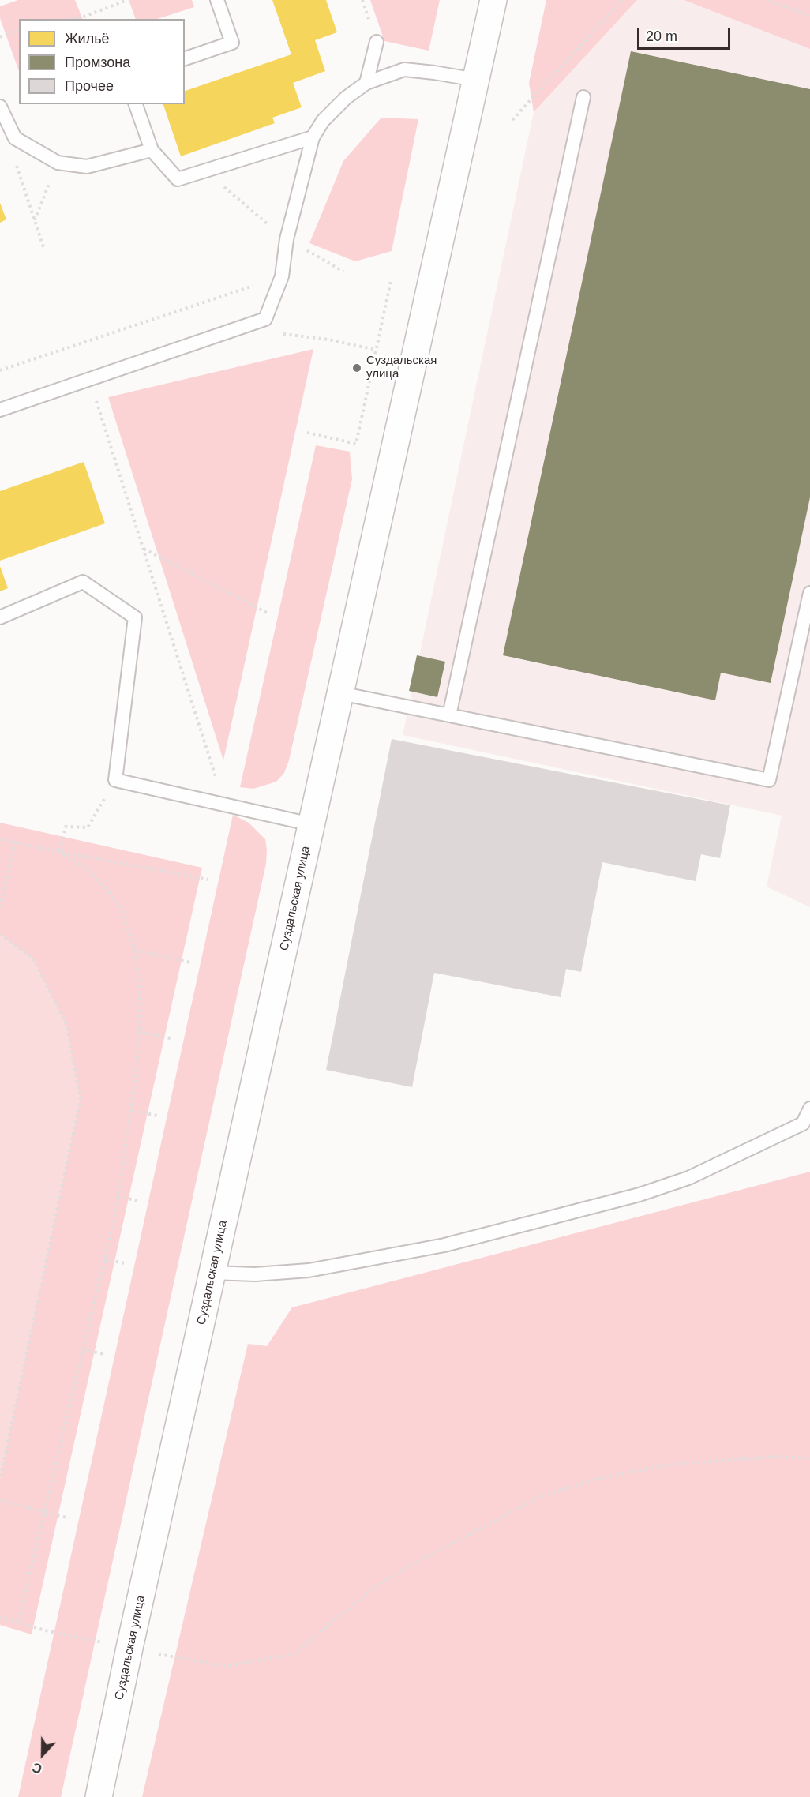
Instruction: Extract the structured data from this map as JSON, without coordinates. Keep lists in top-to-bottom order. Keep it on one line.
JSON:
{"streets":{"street":["Суздальская улица"]},"places":["Суздальская улица"],"legend":["Жильё","Промзона","Прочее"],"scale_bar":"20 m","north":"bottom"}
